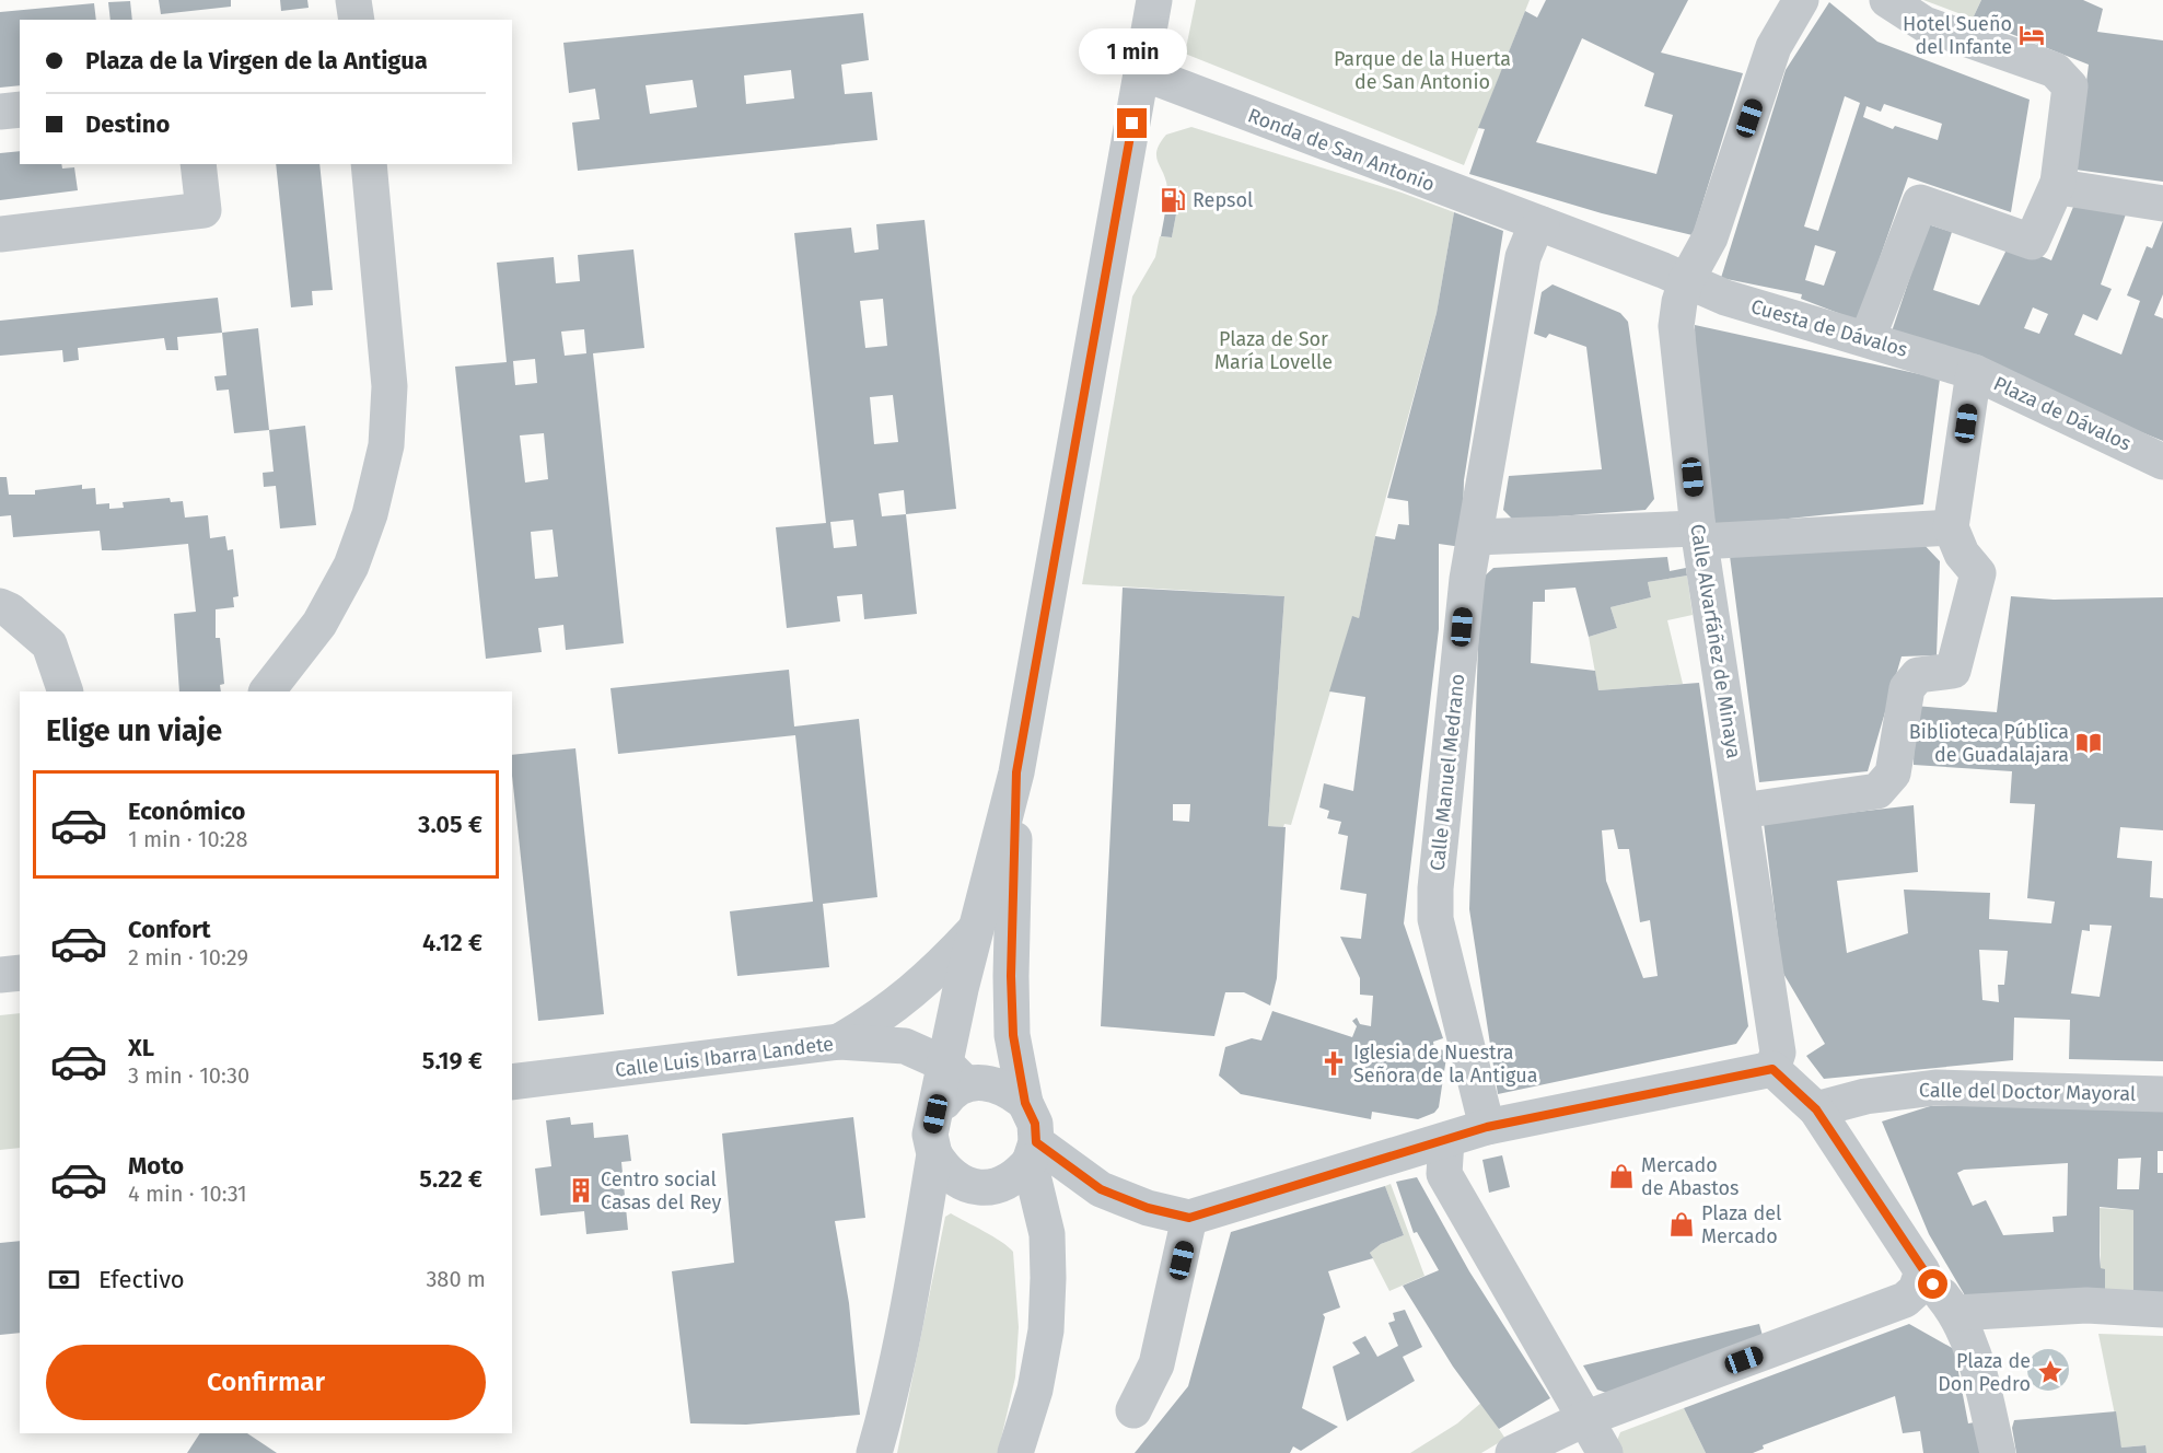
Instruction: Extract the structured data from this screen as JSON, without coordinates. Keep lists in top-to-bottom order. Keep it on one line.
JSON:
{"streets":{"street":["Ronda de San Antonio","Cuesta de Dávalos","Plaza de Dávalos","Calle Alvarfáñez de Minaya","Calle Manuel Medrano","Calle Luis Ibarra Landete","Calle del Doctor Mayoral"]},"crossings":[["Ronda de San Antonio","Cuesta de Dávalos"],["Ronda de San Antonio","Calle Alvarfáñez de Minaya"],["Ronda de San Antonio","Calle Manuel Medrano"],["Cuesta de Dávalos","Plaza de Dávalos"],["Cuesta de Dávalos","Calle Alvarfáñez de Minaya"]],"parks":["Parque de la Huerta de San Antonio","Plaza de Sor María Lovelle"],"places":{"hotel":["Hotel Sueño del Infante"],"fuel station":["Repsol"],"library":["Biblioteca Pública de Guadalajara"],"church":["Iglesia de Nuestra Señora de la Antigua"],"shop":["Mercado de Abastos","Plaza del Mercado"],"building":["Centro social Casas del Rey"],"place":["Plaza de Don Pedro"]},"page":{"banner":["Plaza de la Virgen de la Antigua","Destino"],"bubble":"1 min","heading":"Elige un viaje","list":[{"name":"Económico","note":"1 min · 10:28","value":"3.05 €"},{"name":"Confort","note":"2 min · 10:29","value":"4.12 €"},{"name":"XL","note":"3 min · 10:30","value":"5.19 €"},{"name":"Moto","note":"4 min · 10:31","value":"5.22 €"}],"pay":["Efectivo","380 m"],"buttons":"Confirmar"}}
